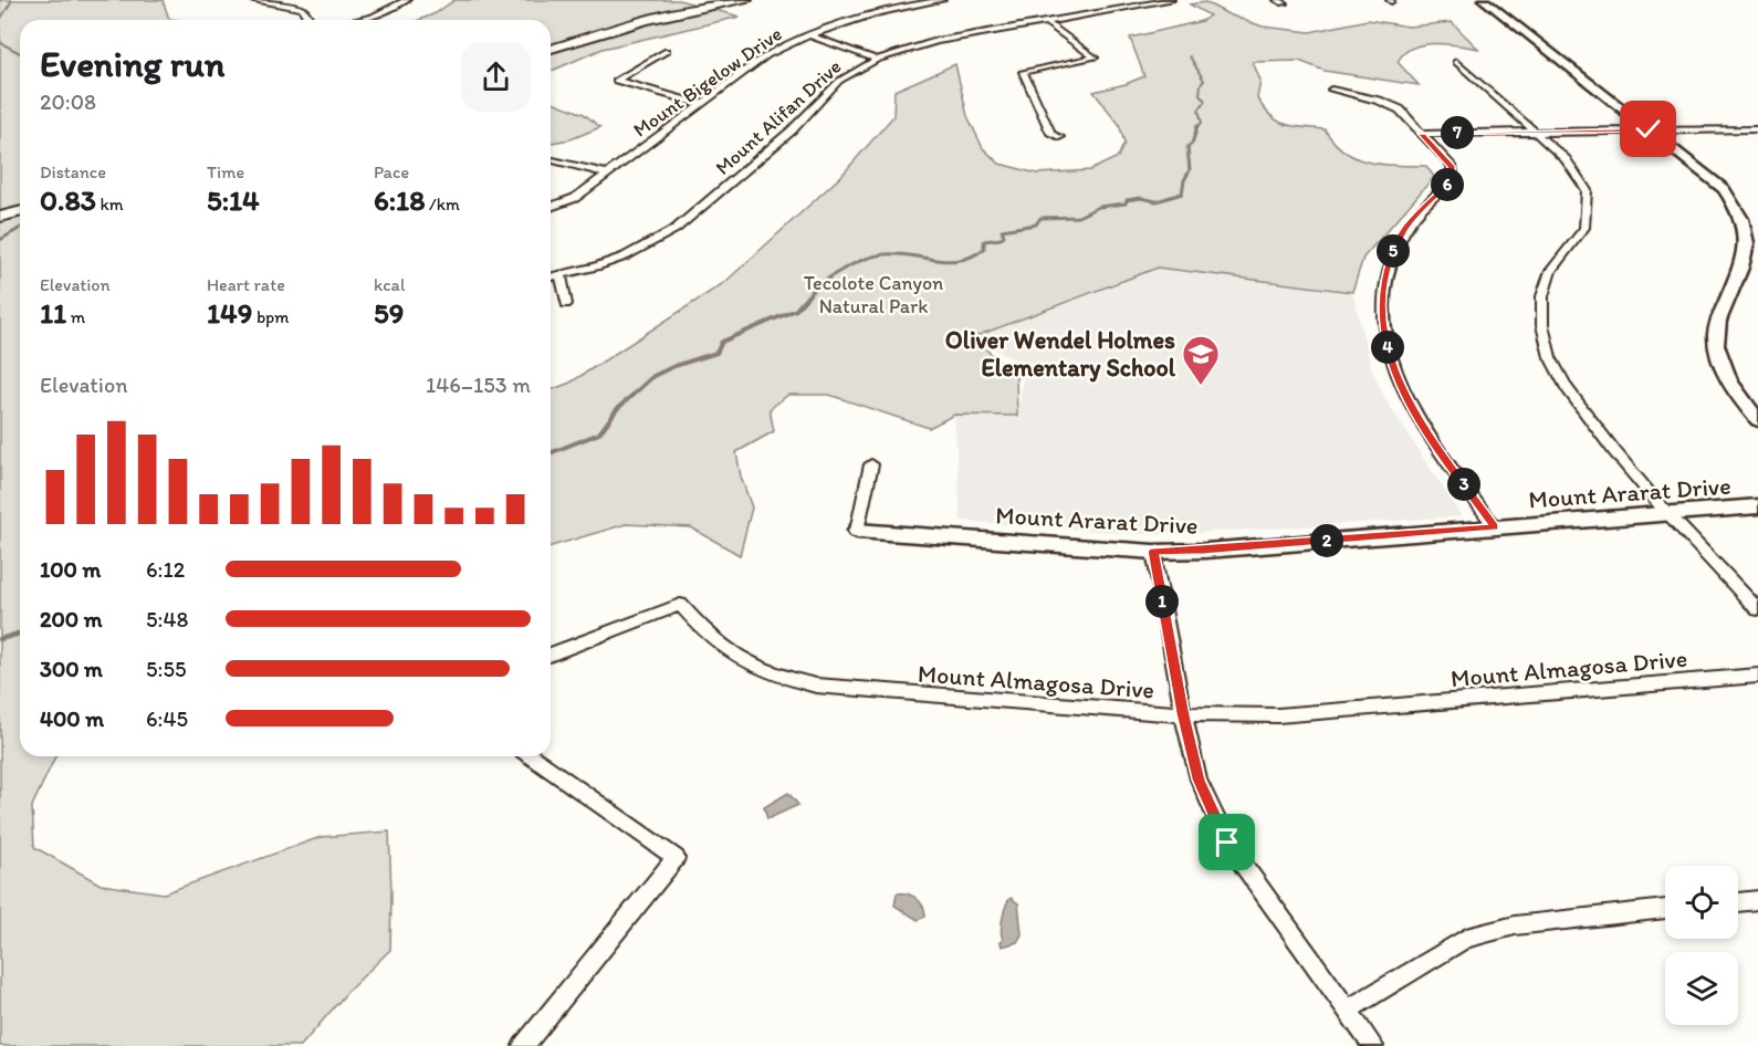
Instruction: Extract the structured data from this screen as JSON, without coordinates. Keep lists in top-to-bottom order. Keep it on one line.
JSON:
{"streets":{"street":["Mount Bigelow Drive","Mount Alifan Drive","Mount Ararat Drive","Mount Almagosa Drive"]},"parks":["Tecolote Canyon Natural Park"],"places":{"school or university":["Oliver Wendel Holmes Elementary School"]},"page":{"heading":["Evening run","20:08"],"pins":["7","6","5","4","3","2","1"],"stats":[["Distance","0.83 km"],["Time","5:14"],["Pace","6:18 /km"],["Elevation","11 m"],["Heart rate","149 bpm"],["kcal","59"]],"chart":["Elevation","146–153 m"],"list":[{"name":"100 m","note":"6:12"},{"name":"200 m","note":"5:48"},{"name":"300 m","note":"5:55"},{"name":"400 m","note":"6:45"}]}}
